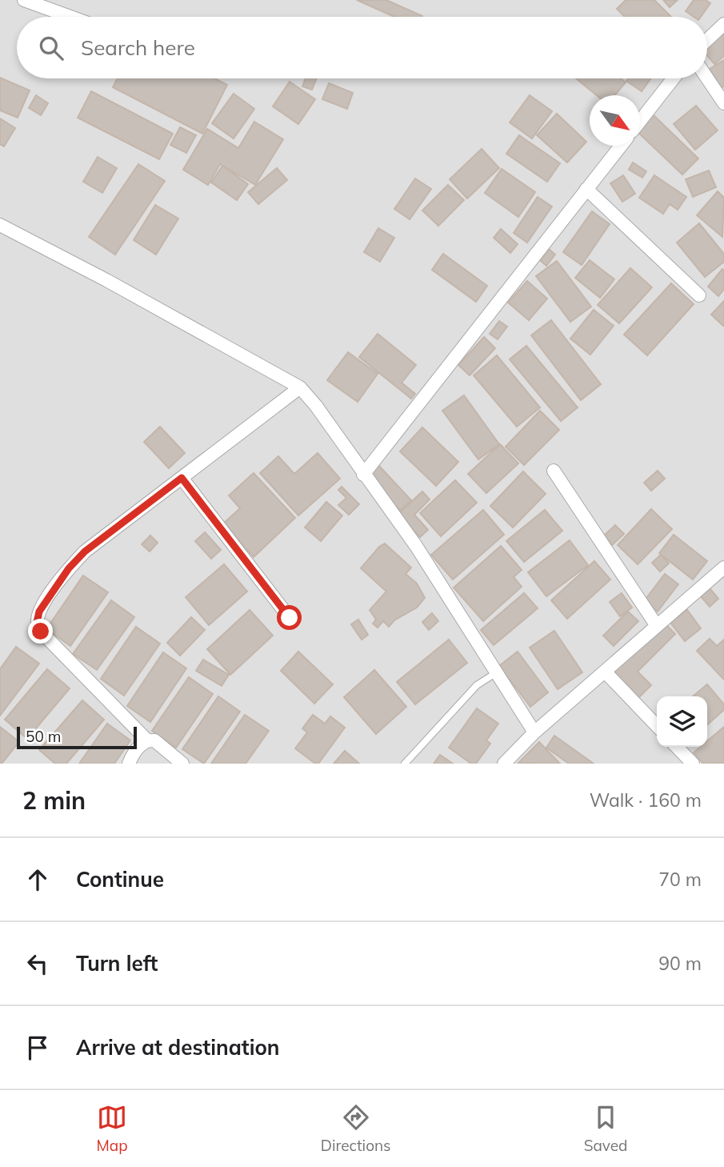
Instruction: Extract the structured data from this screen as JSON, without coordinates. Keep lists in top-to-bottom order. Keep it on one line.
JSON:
{"scale_bar":"50 m","north":"bottom right","page":{"search":"Search here","scale":"50 m","heading":["2 min","Walk · 160 m"],"list":[["Continue","70 m"],["Turn left","90 m"],"Arrive at destination"],"nav":["Map","Directions","Saved"]}}
